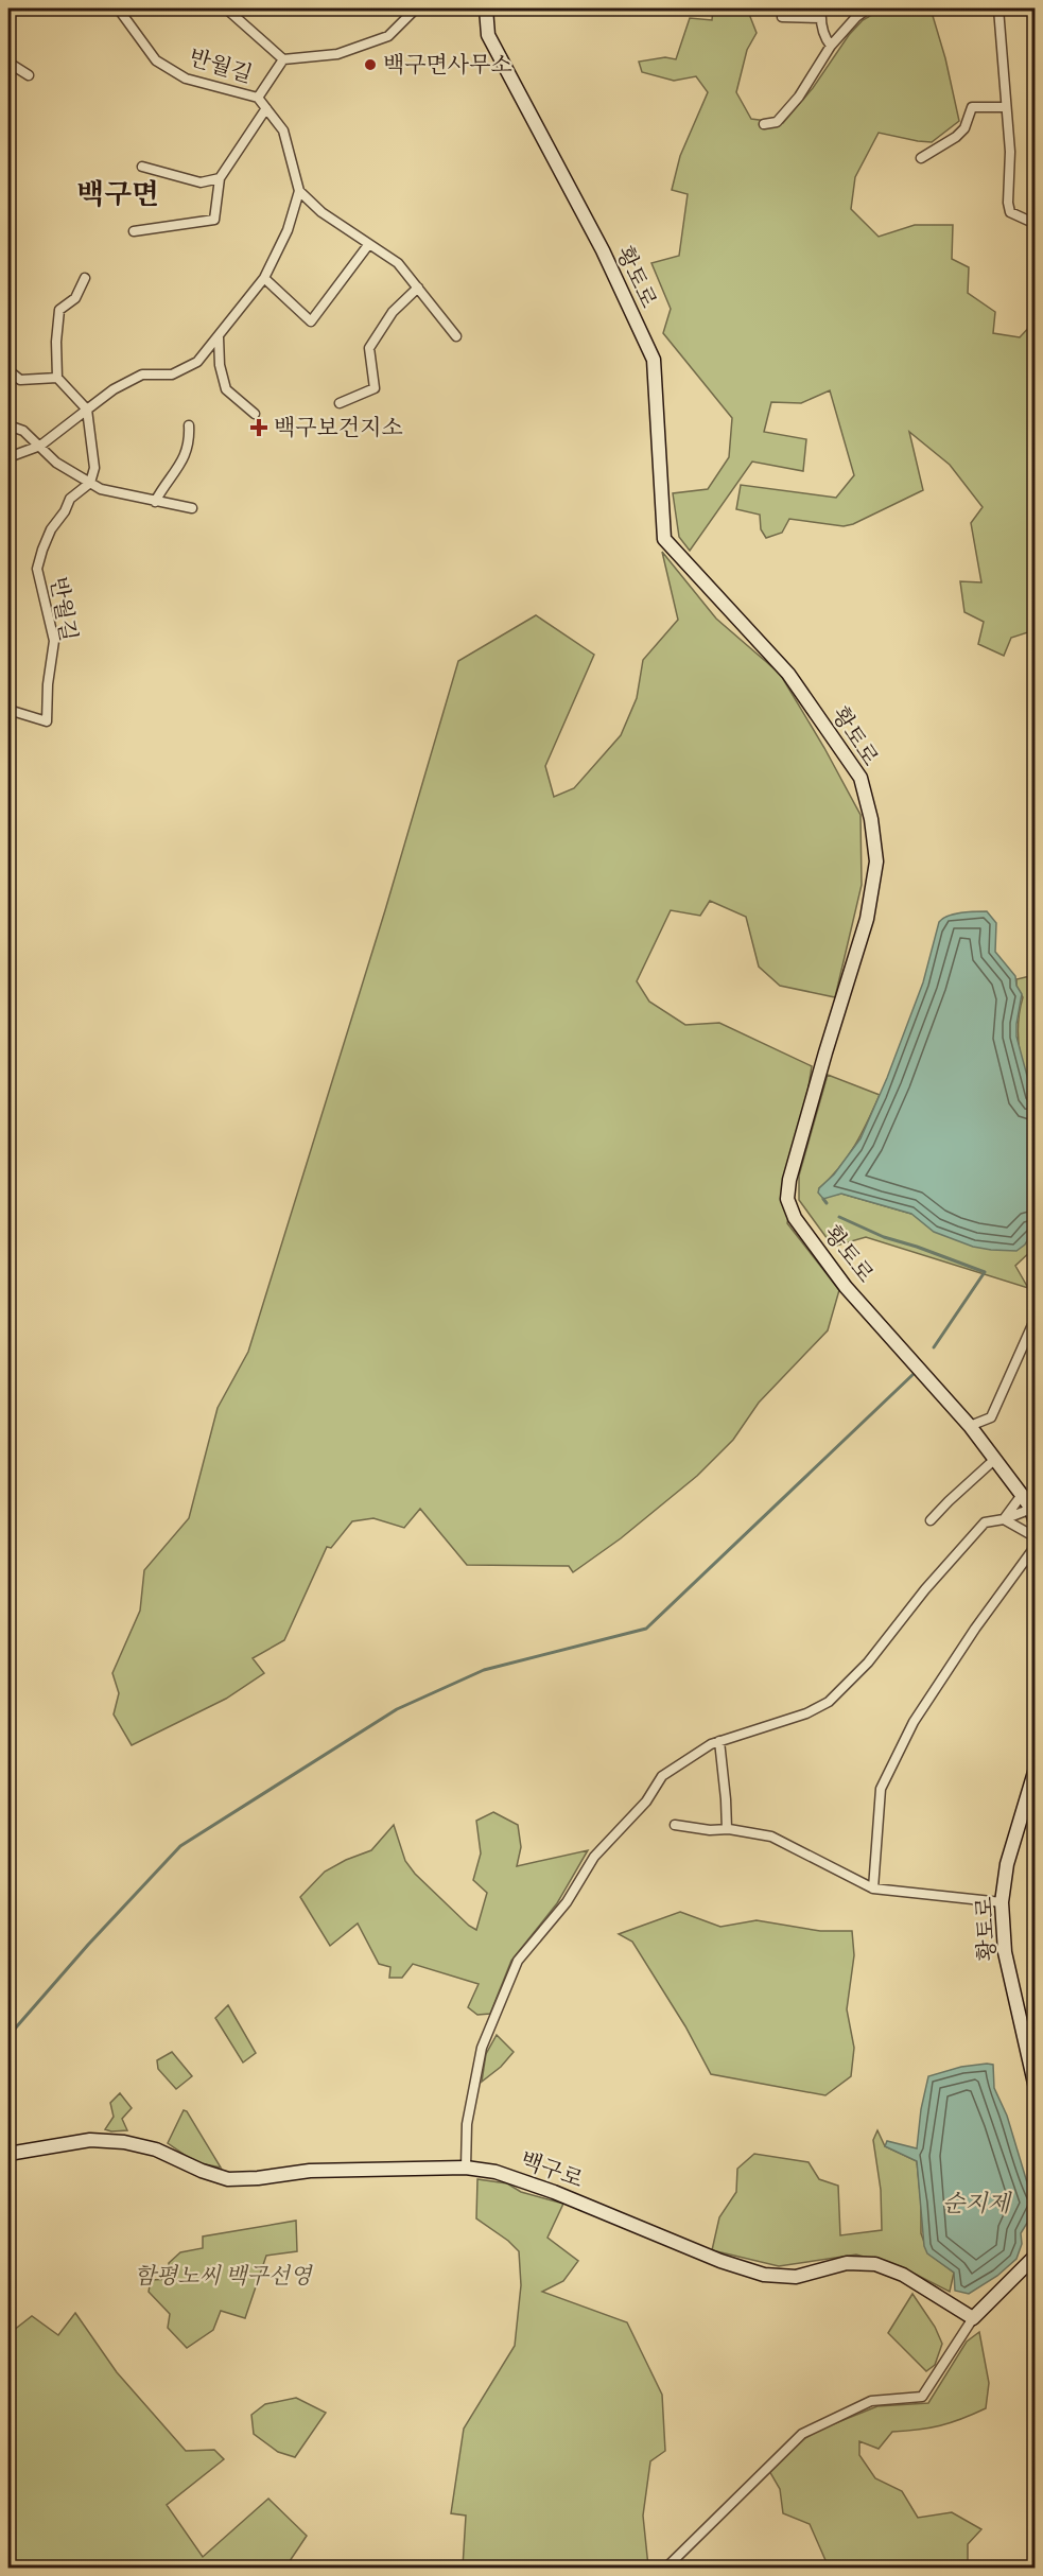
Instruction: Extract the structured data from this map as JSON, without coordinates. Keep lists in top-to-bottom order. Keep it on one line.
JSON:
{"streets":{"main road":["황토로","백구로"],"street":["반월길"]},"districts":["백구면"],"water":["순지제"],"parks":["함평노씨 백구선영"],"places":{"other":["백구면사무소"],"health":["백구보건지소"]}}
